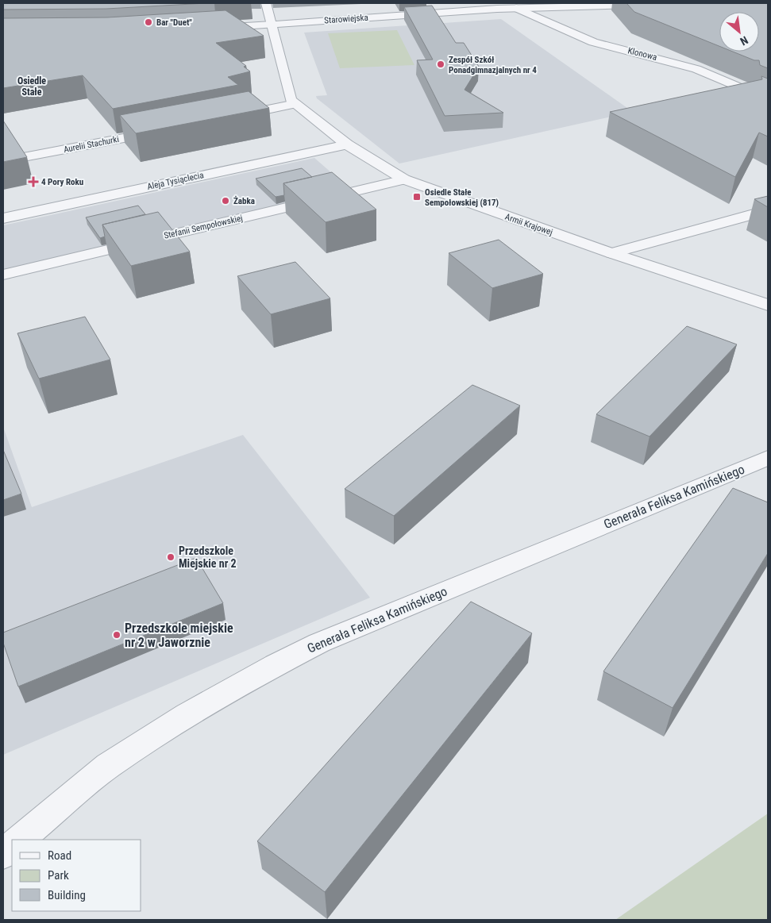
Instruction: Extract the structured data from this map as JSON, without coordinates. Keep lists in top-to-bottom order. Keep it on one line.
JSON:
{"streets":{"street":["Starowiejska","Klonowa","Aurelii Stachurki","Aleja Tysiąclecia","Armii Krajowej","Stefanii Sempołowskiej","Generała Feliksa Kamińskiego"]},"crossings":[["Starowiejska","Klonowa"],["Starowiejska","Armii Krajowej"],["Aleja Tysiąclecia","Armii Krajowej"],["Armii Krajowej","Stefanii Sempołowskiej"]],"districts":["Osiedle Stałe"],"places":{"other":["Bar \"Duet\"","Zespół Szkół Ponadgimnazjalnych nr 4","Żabka","Przedszkole Miejskie nr 2","Przedszkole miejskie nr 2 w Jaworznie"],"health":["4 Pory Roku"],"transit":["Osiedle Stałe Sempołowskiej (817)"]},"legend":["Road","Park","Building"],"north":"bottom right"}
